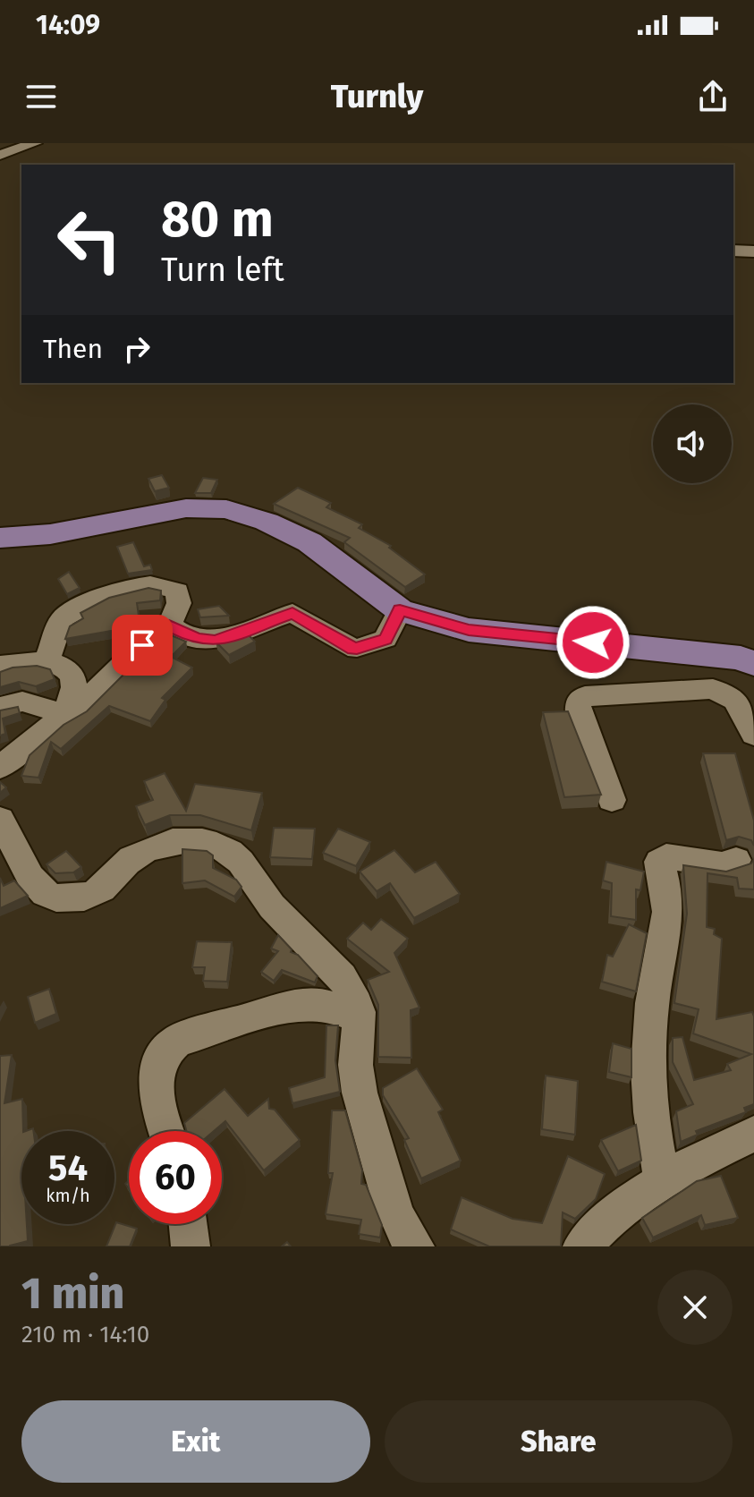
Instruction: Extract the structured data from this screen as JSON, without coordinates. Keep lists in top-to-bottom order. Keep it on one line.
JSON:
{"page":{"status":"14:09","header":"Turnly","turn":["80 m","Turn left"],"then":"Then","speed":"54 km/h","limit":"60","heading":["1 min","210 m · 14:10"],"buttons":["Exit","Share"]}}
